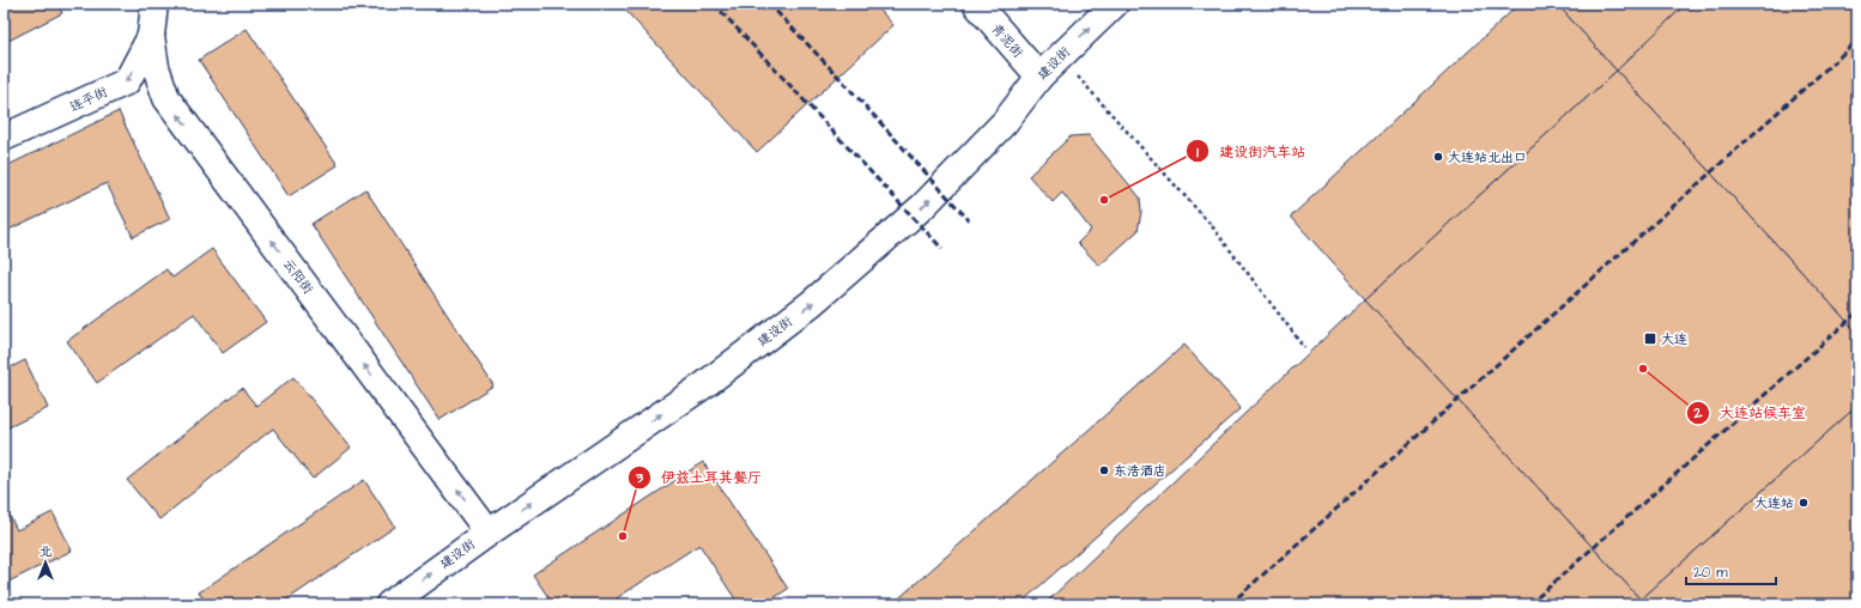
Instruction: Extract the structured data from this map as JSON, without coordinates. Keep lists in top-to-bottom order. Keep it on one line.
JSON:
{"streets":{"main road":["青泥街","建设街","连平街","云阳街"]},"crossings":[["青泥街","建设街"],["建设街","云阳街"],["连平街","云阳街"]],"one_way":["建设街","连平街","云阳街"],"places":{"other":["大连站北出口","建设街汽车站","大连站候车室","东浩酒店","大连站","伊兹土耳其餐厅"],"transit":["大连"]},"scale_bar":"20 m","north":"top"}
